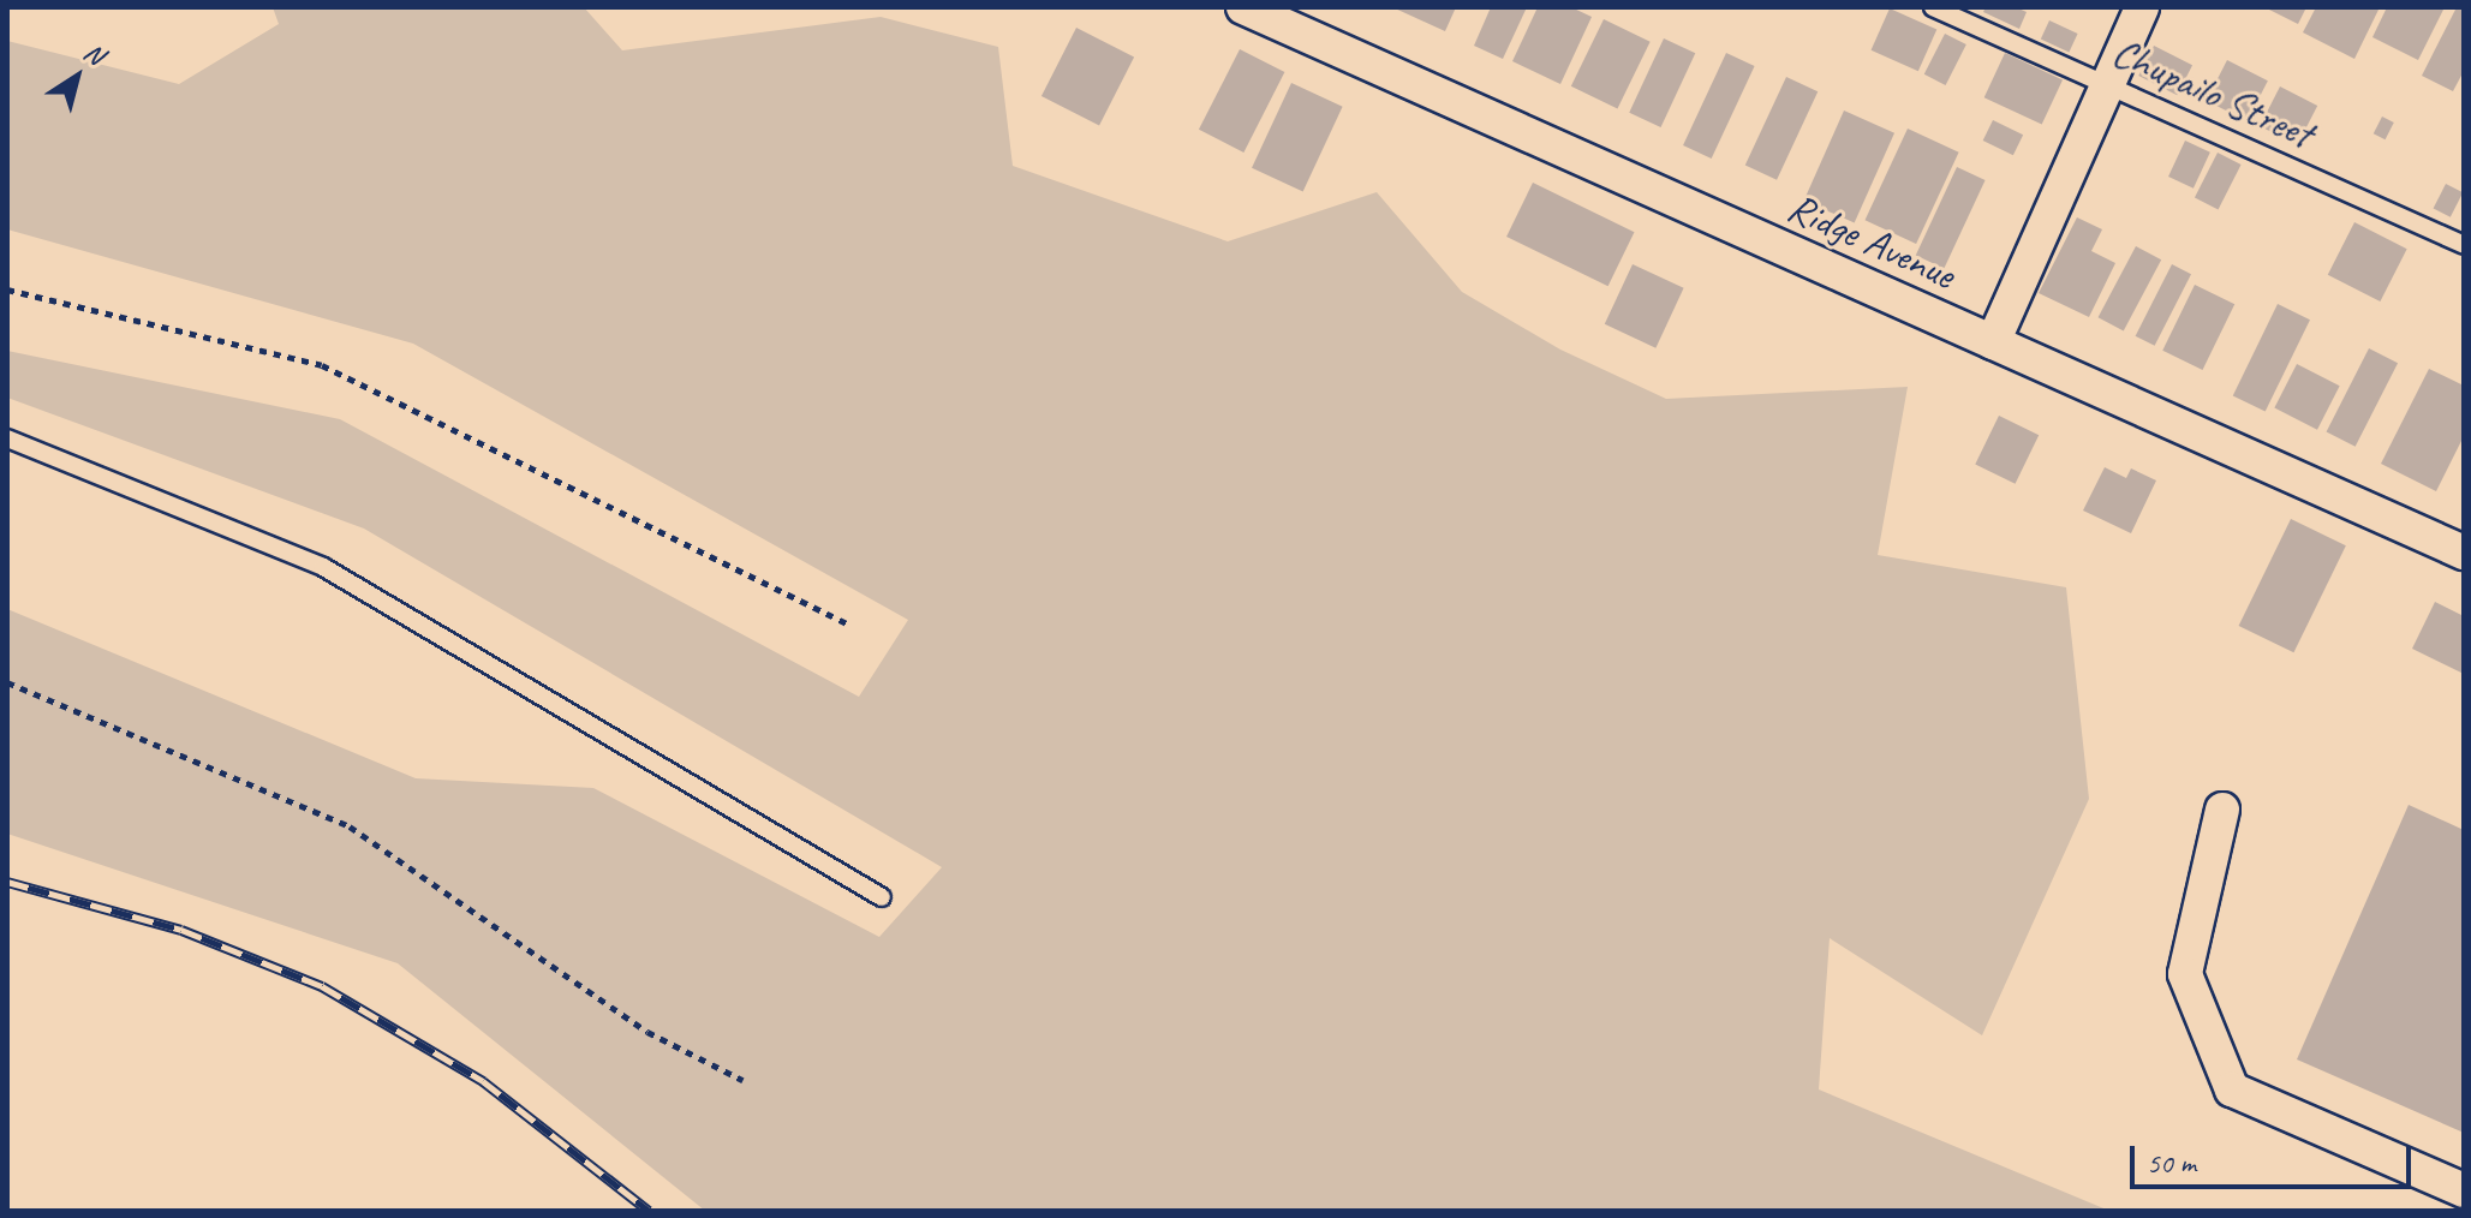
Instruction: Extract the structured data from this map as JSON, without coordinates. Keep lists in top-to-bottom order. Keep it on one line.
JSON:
{"streets":{"street":["Ridge Avenue"],"lane":["Chupailo Street"]},"scale_bar":"50 m","north":"top right"}
